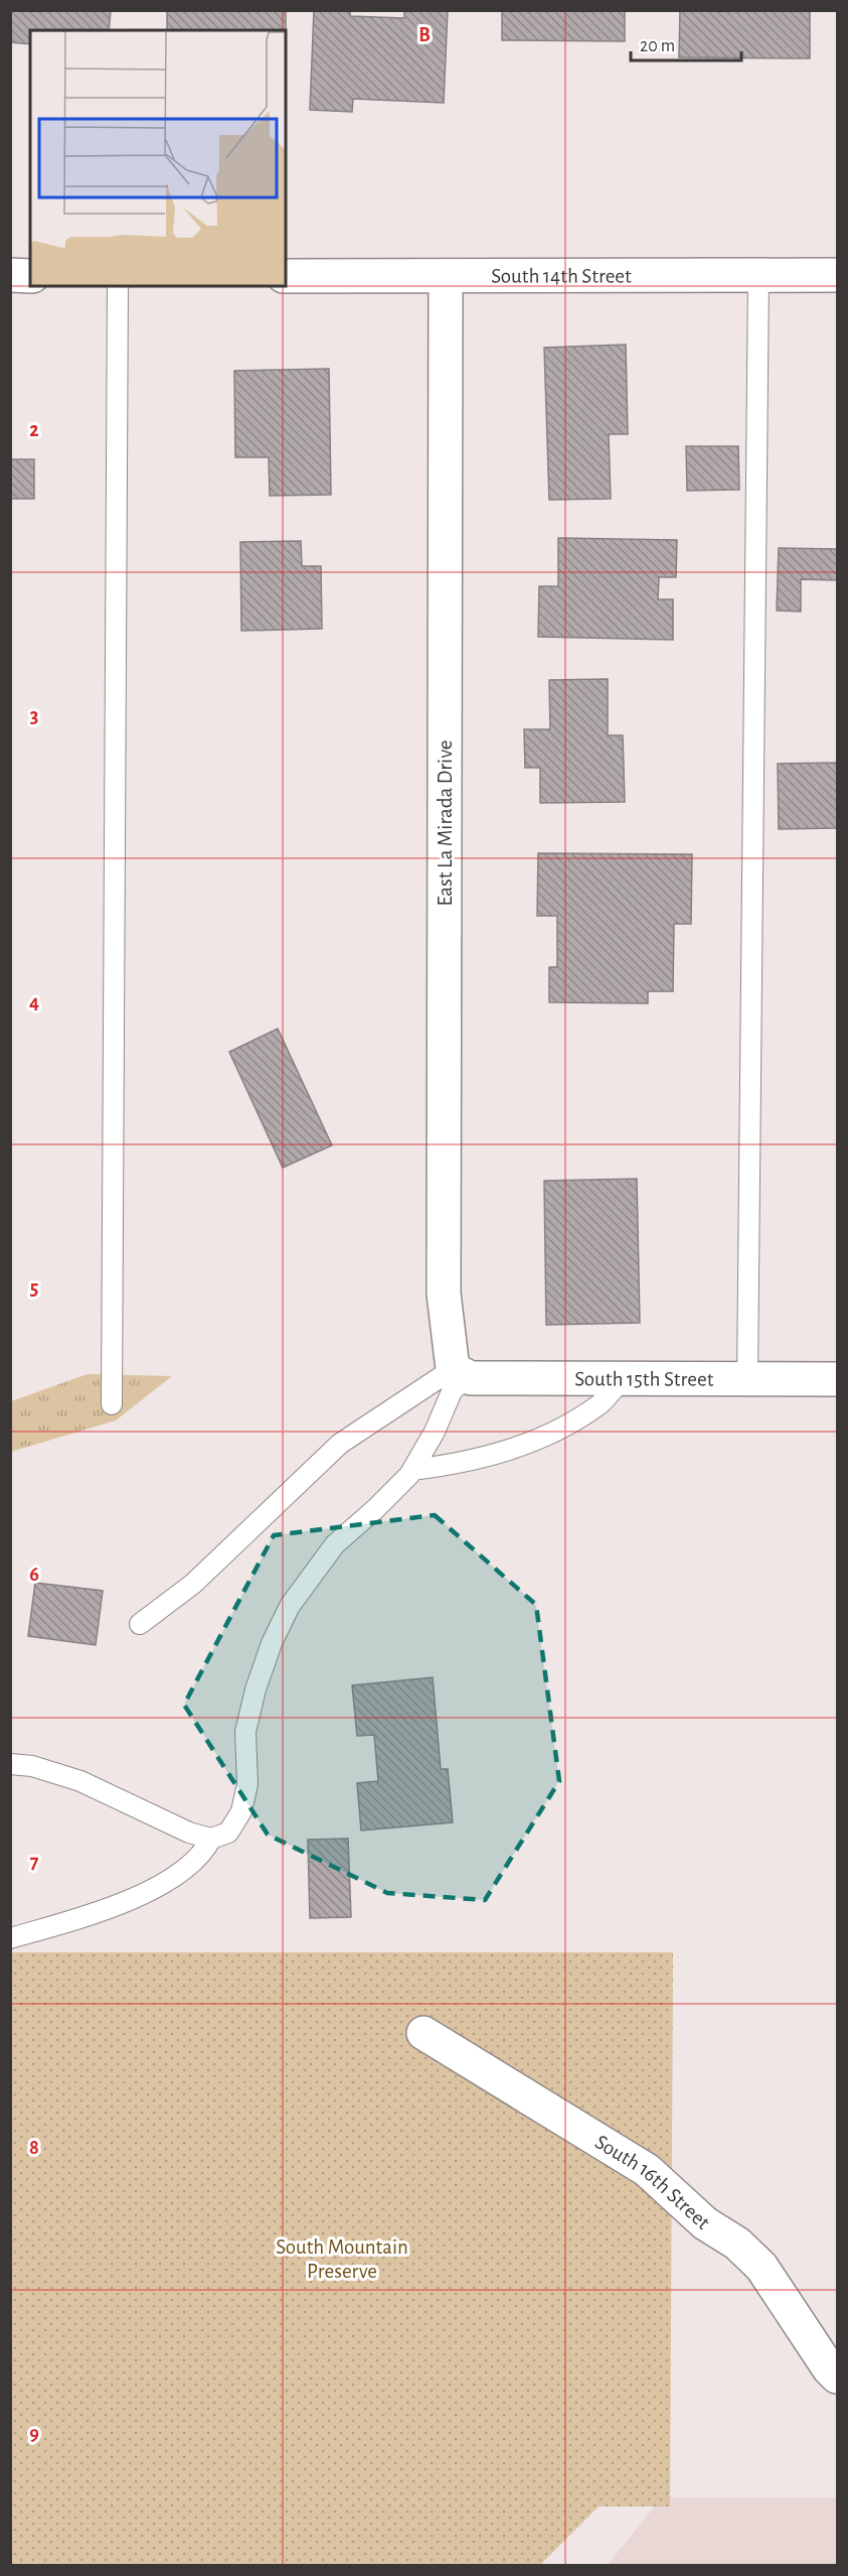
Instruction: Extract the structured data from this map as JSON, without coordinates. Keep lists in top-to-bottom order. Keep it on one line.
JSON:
{"streets":{"street":["South 14th Street","East La Mirada Drive","South 15th Street","South 16th Street"]},"crossings":[["South 14th Street","East La Mirada Drive"],["East La Mirada Drive","South 15th Street"]],"parks":["South Mountain Preserve"],"scale_bar":"20 m","grid":{"columns":["B"],"rows":["2","3","4","5","6","7","8","9"]}}
